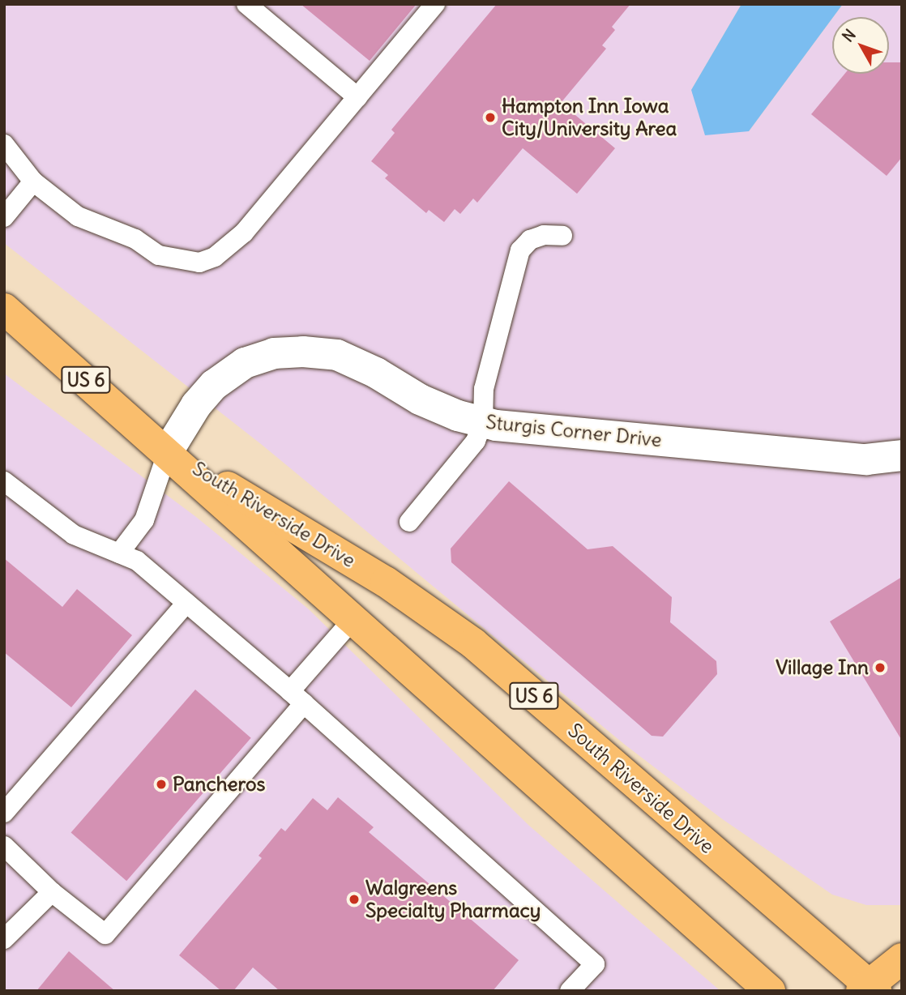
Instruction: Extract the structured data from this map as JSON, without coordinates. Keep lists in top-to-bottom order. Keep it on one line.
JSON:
{"streets":{"main road":["US 6","South Riverside Drive"],"street":["Sturgis Corner Drive"]},"crossings":[["US 6","South Riverside Drive"],["Sturgis Corner Drive","South Riverside Drive"]],"places":["Hampton Inn Iowa City/University Area","Village Inn","Pancheros","Walgreens Specialty Pharmacy"],"north":"top left"}
